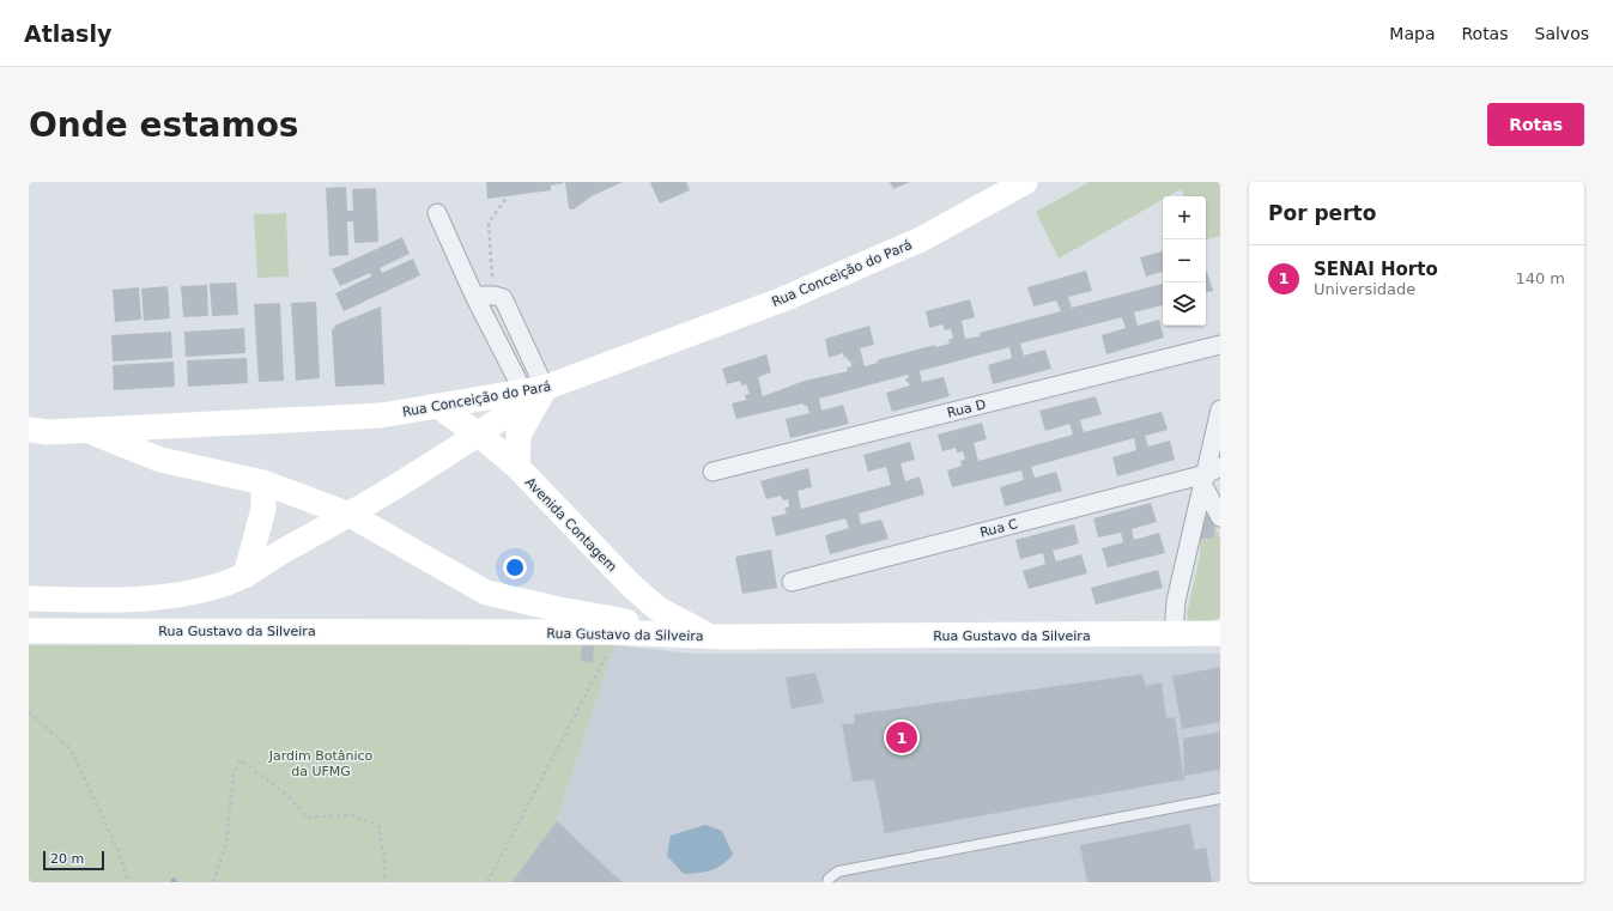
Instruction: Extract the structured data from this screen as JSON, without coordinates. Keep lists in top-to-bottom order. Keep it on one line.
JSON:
{"streets":{"main road":["Rua Conceição do Pará","Avenida Contagem","Rua Gustavo da Silveira"],"street":["Rua D","Rua C"]},"crossings":[["Rua Conceição do Pará","Avenida Contagem"],["Avenida Contagem","Rua Gustavo da Silveira"]],"parks":["Jardim Botânico da UFMG"],"scale_bar":"20 m","page":{"header":"Atlasly","nav":["Mapa","Rotas","Salvos"],"buttons":"Rotas","title":"Onde estamos","heading":"Por perto","map_buttons":["+","−"],"list":[{"mark":"1","name":"SENAI Horto","note":"Universidade","value":"140 m"}],"pins":"1","scale":"20 m"}}
